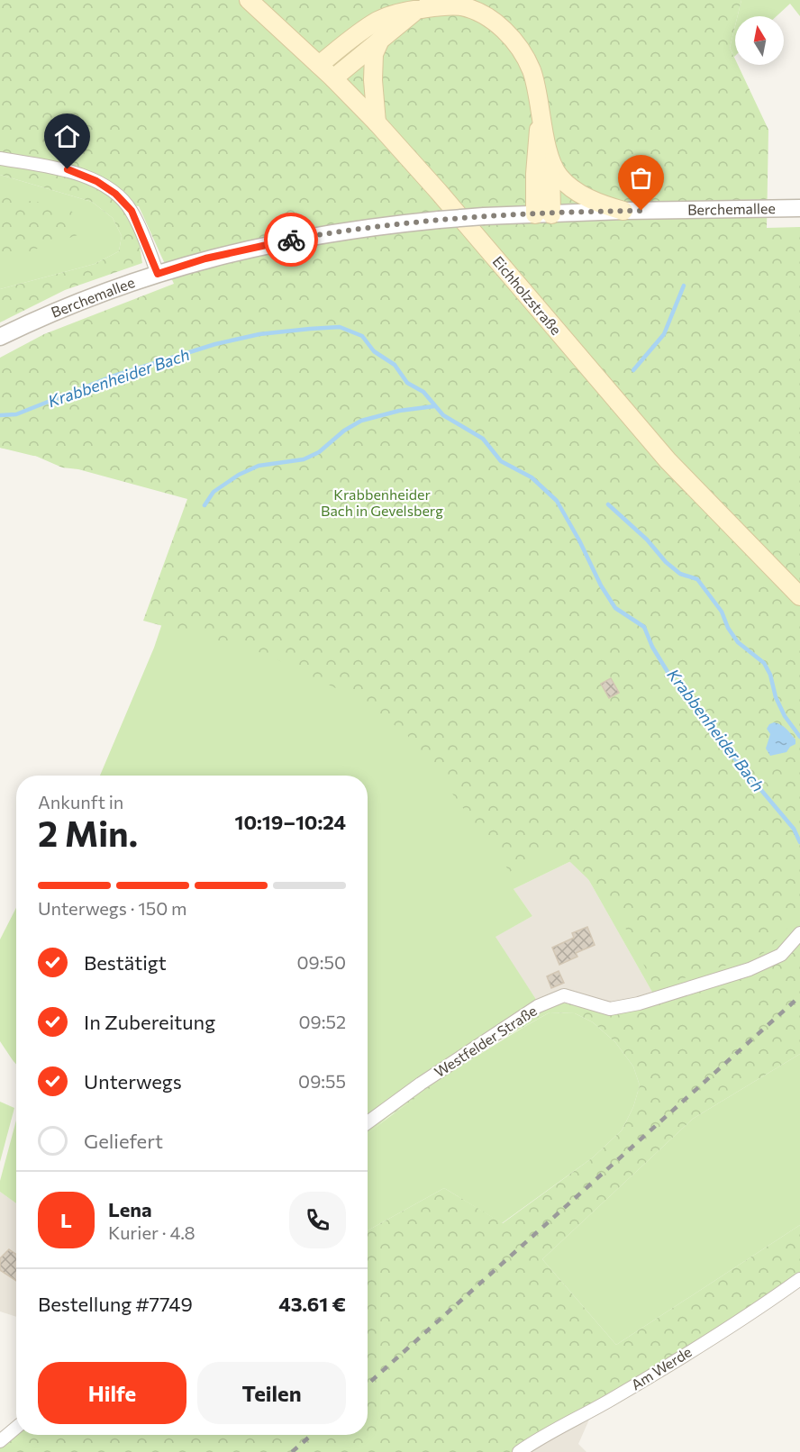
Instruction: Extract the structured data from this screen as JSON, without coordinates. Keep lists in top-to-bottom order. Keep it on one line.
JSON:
{"streets":{"main road":["Eichholzstraße"],"street":["Berchemallee","Westfelder Straße","Am Werde"]},"water":["Krabbenheider Bach"],"parks":["Krabbenheider Bach in Gevelsberg"],"north":"top","page":{"heading":["2 Min.","Ankunft in","10:19–10:24"],"panel":["Lena","Kurier · 4.8","Bestellung #7749","43.61 €"],"bar":"Unterwegs · 150 m","list":[["Bestätigt","09:50"],["In Zubereitung","09:52"],["Unterwegs","09:55"],"Geliefert"],"round":"L","buttons":["Hilfe","Teilen"]}}
